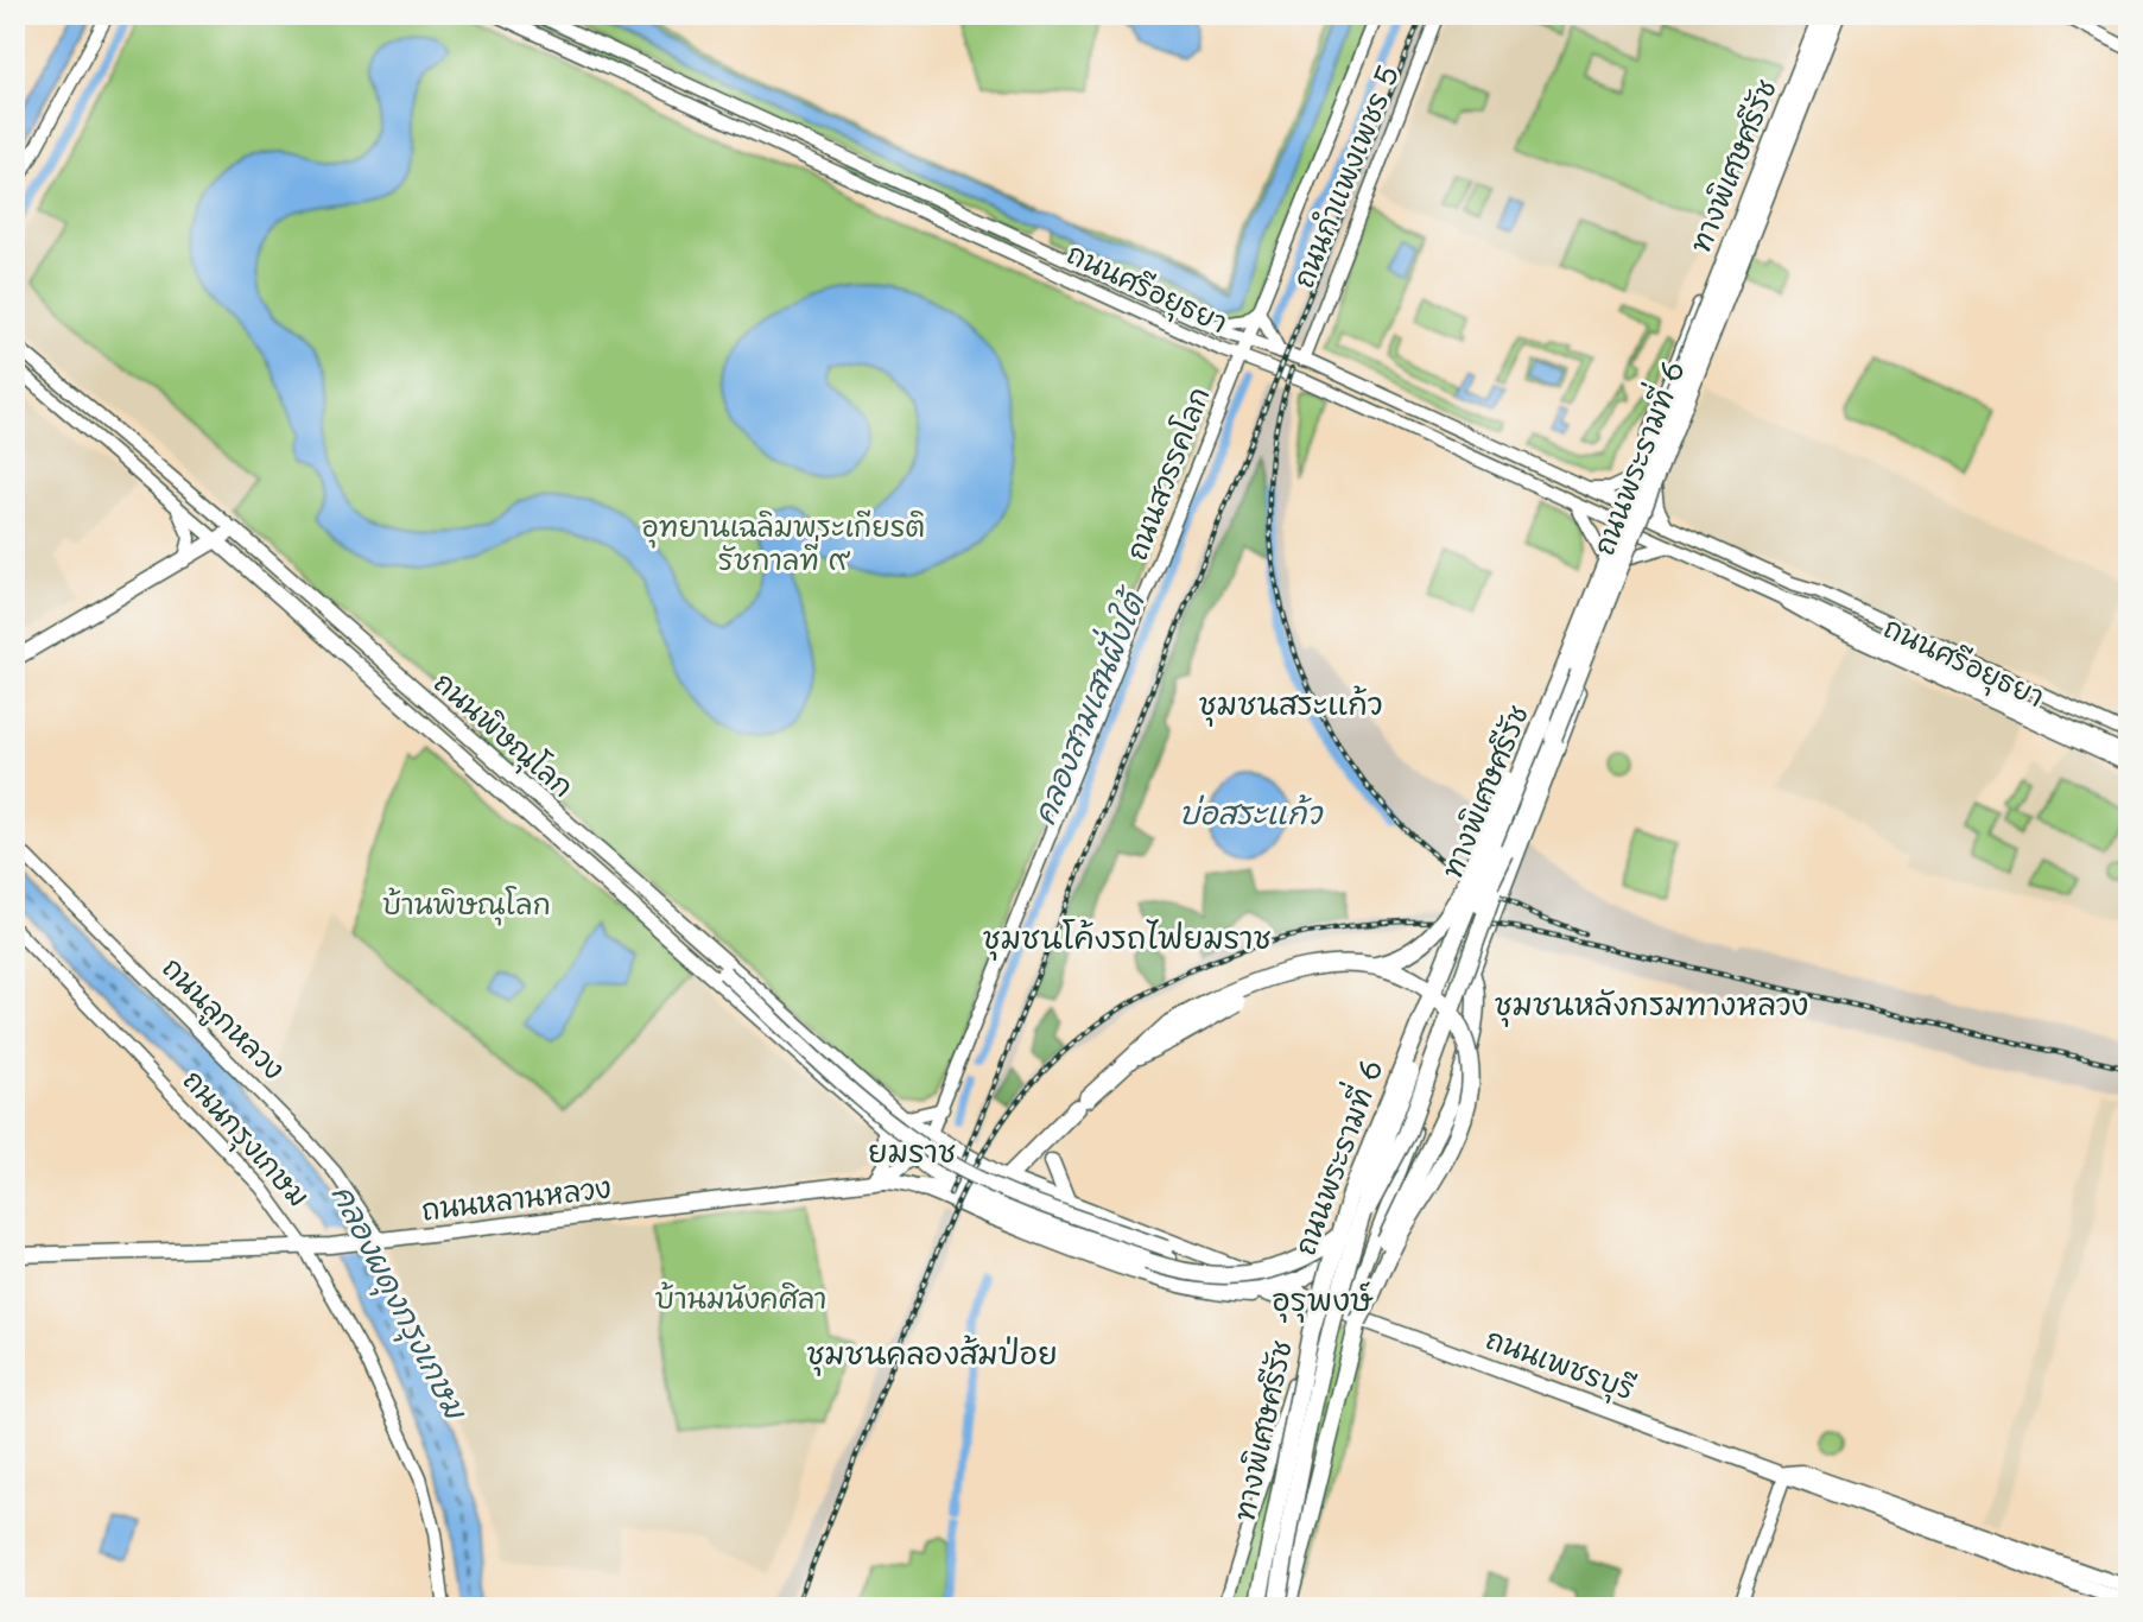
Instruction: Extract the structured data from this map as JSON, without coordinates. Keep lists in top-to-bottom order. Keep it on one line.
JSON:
{"streets":{"highway":["ทางพิเศษศรีรัช"],"main road":["ถนนกำแพงเพชร 5","ถนนศรีอยุธยา","ถนนพระรามที่ 6","ถนนสวรรคโลก","ถนนพิษณุโลก","ถนนลูกหลวง","ถนนกรุงเกษม","ถนนหลานหลวง","ถนนเพชรบุรี"]},"crossings":[["ถนนกำแพงเพชร 5","ถนนศรีอยุธยา"],["ถนนศรีอยุธยา","ถนนพระรามที่ 6"],["ถนนศรีอยุธยา","ถนนสวรรคโลก"],["ถนนพระรามที่ 6","ถนนเพชรบุรี"],["ถนนสวรรคโลก","ถนนพิษณุโลก"],["ถนนพิษณุโลก","ถนนหลานหลวง"],["ถนนพิษณุโลก","ถนนเพชรบุรี"],["ถนนลูกหลวง","ถนนหลานหลวง"],["ถนนกรุงเกษม","ถนนหลานหลวง"],["ถนนหลานหลวง","ถนนเพชรบุรี"]],"districts":["ชุมชนสระแก้ว","ชุมชนโค้งรถไฟยมราช","ชุมชนหลังกรมทางหลวง","ยมราช","อุรุพงษ์","ชุมชนคลองส้มป่อย"],"water":["คลองสามเสนฝั่งใต้","บ่อสระแก้ว","คลองผดุงกรุงเกษม"],"parks":["อุทยานเฉลิมพระเกียรติ รัชกาลที่ ๙","บ้านพิษณุโลก","บ้านมนังคศิลา"]}
